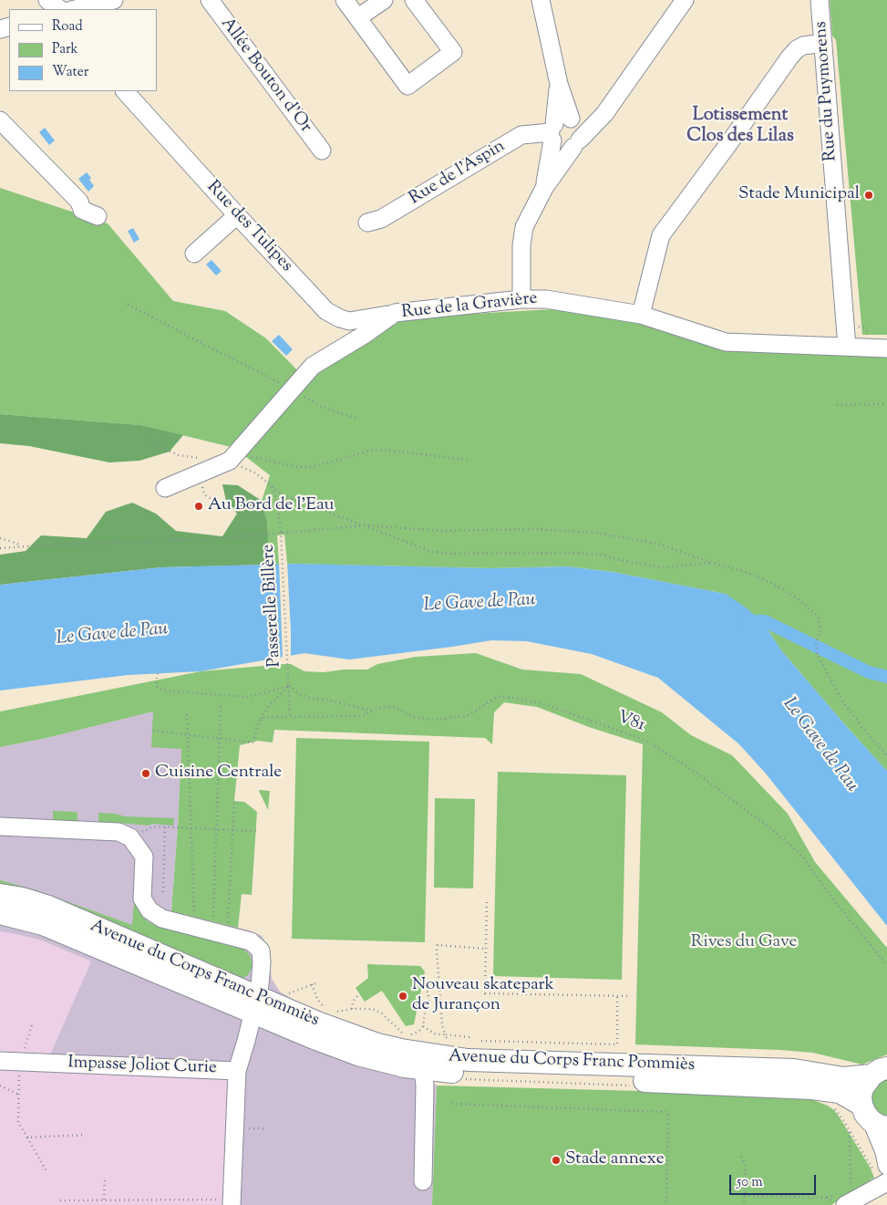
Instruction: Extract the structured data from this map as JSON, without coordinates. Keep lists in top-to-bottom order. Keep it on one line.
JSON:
{"streets":{"main road":["Avenue du Corps Franc Pommiès"],"street":["Allée Bouton d'Or","Rue du Puymorens","Rue de l'Aspin","Rue des Tulipes","Rue de la Gravière","Impasse Joliot Curie"],"path":["Passerelle Billère","V81"]},"crossings":[["Rue du Puymorens","Rue de la Gravière"],["Rue des Tulipes","Rue de la Gravière"],["Passerelle Billère","V81"]],"districts":["Lotissement Clos des Lilas"],"water":["Le Gave de Pau"],"parks":["Rives du Gave"],"places":["Stade Municipal","Au Bord de l'Eau","Cuisine Centrale","Nouveau skatepark de Jurançon","Stade annexe"],"legend":["Road","Park","Water"],"scale_bar":"50 m"}
